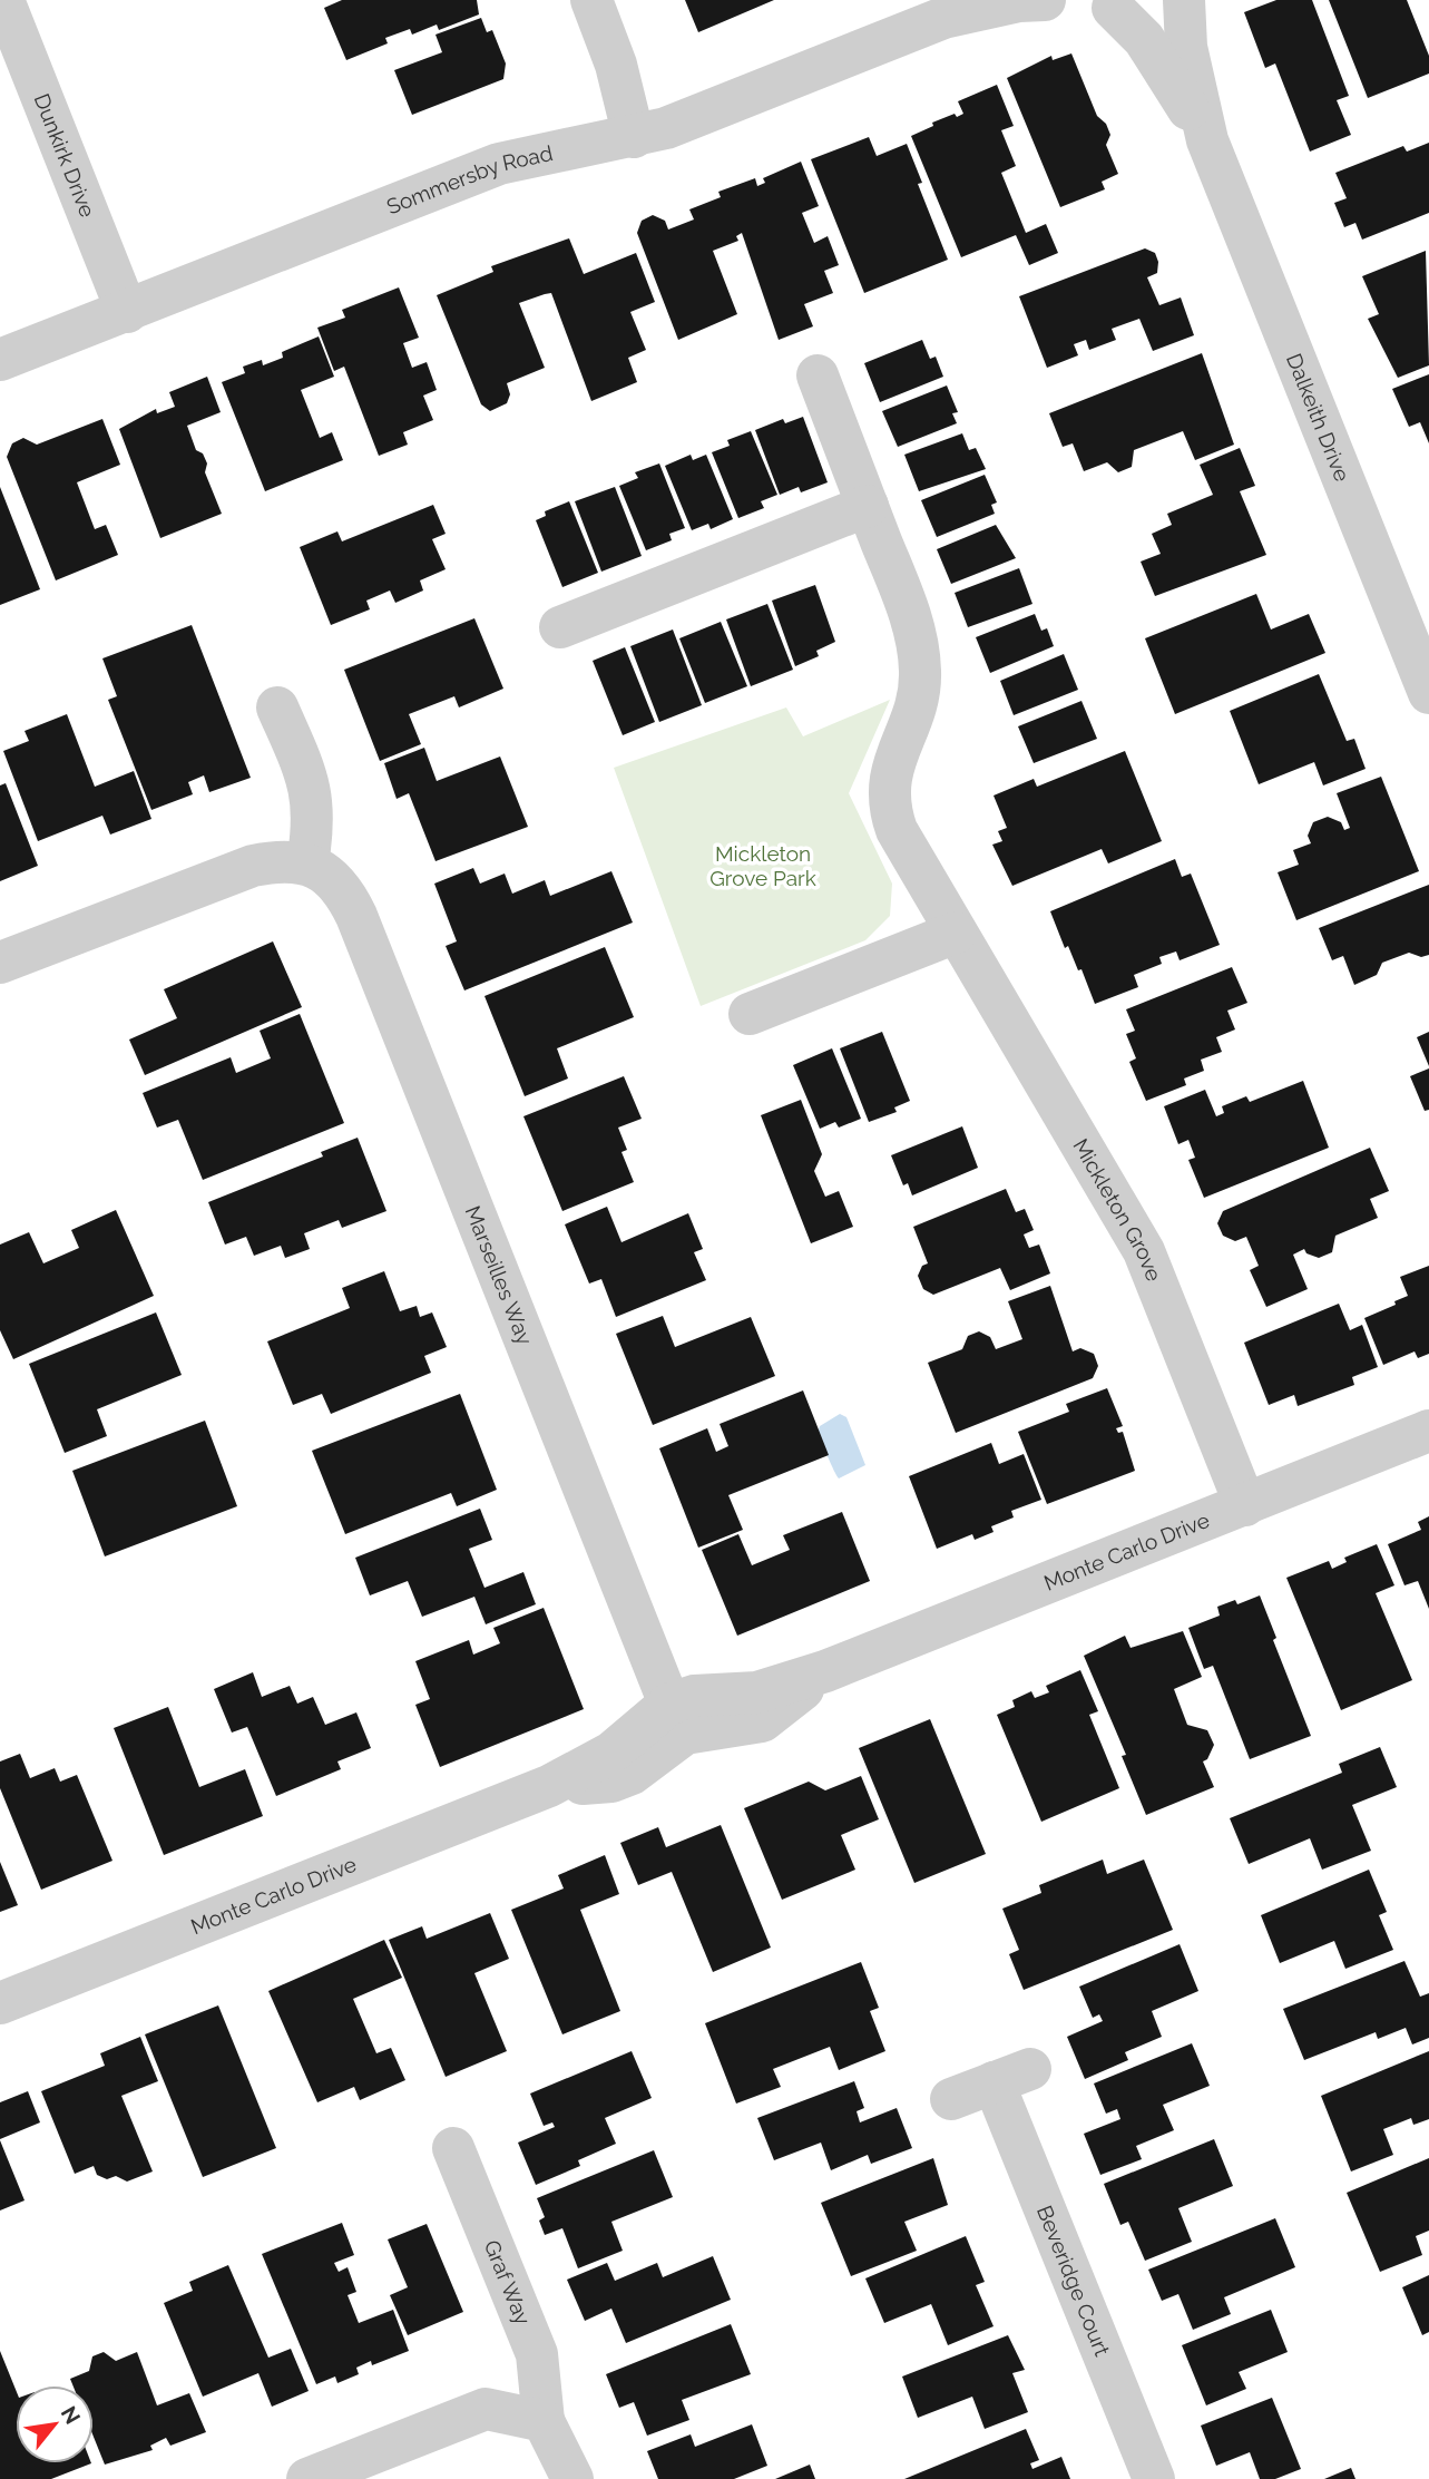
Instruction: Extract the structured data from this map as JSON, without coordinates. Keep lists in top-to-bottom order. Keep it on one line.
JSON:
{"streets":{"street":["Dunkirk Drive","Sommersby Road","Dalkeith Drive","Mickleton Grove","Marseilles Way","Monte Carlo Drive","Beveridge Court","Graf Way"]},"crossings":[["Dunkirk Drive","Sommersby Road"],["Mickleton Grove","Monte Carlo Drive"],["Marseilles Way","Monte Carlo Drive"]],"parks":["Mickleton Grove Park"],"north":"top right"}
